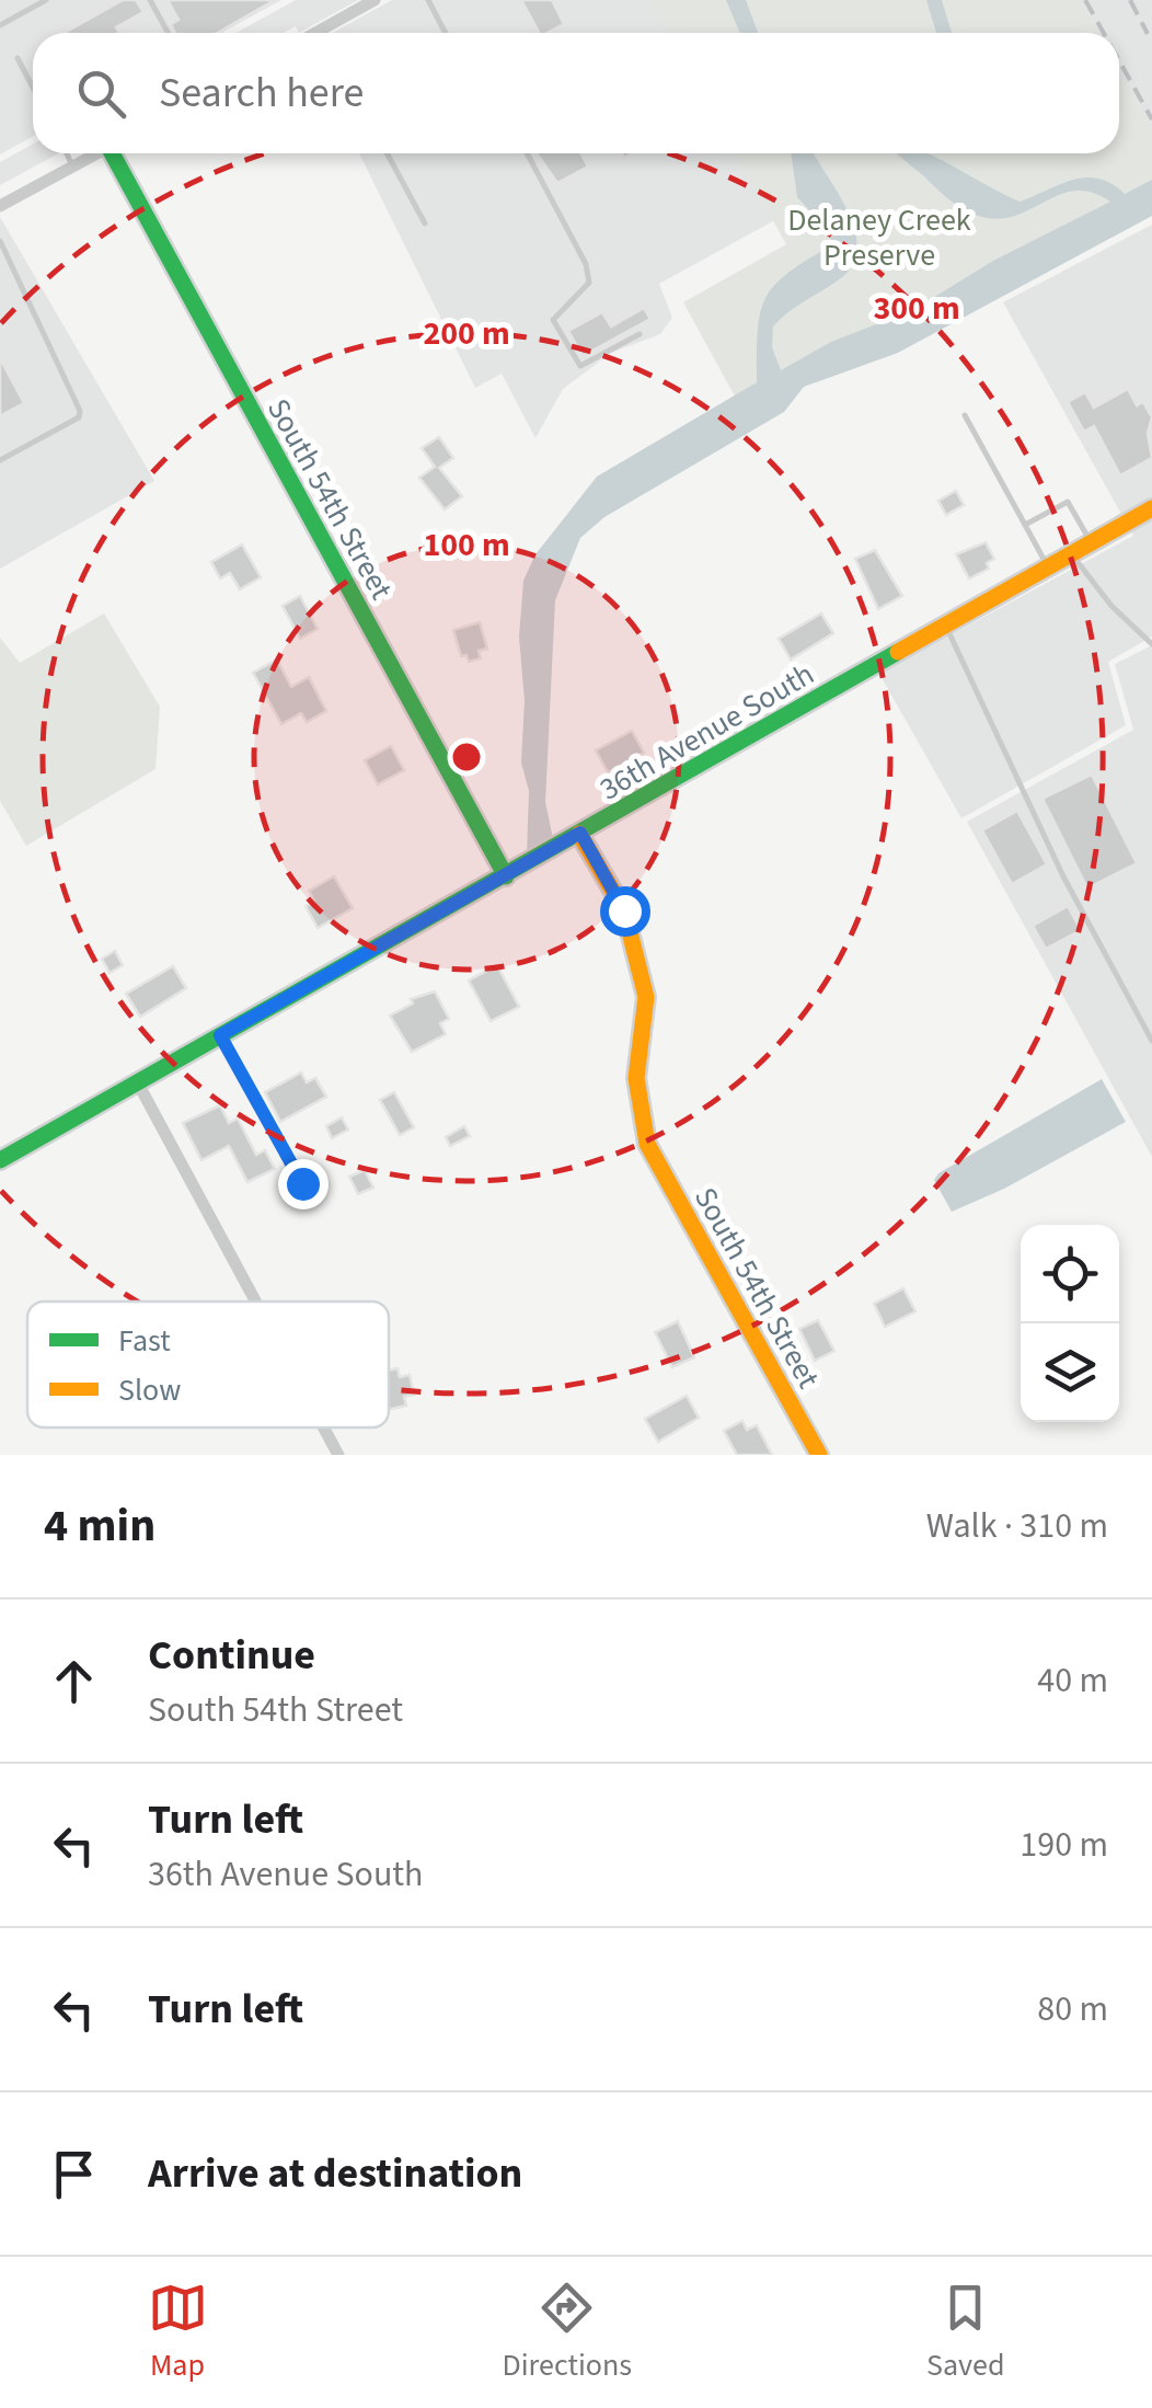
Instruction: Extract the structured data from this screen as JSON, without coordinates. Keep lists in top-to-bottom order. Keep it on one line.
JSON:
{"streets":{"street":["South 54th Street","36th Avenue South"]},"crossings":[["South 54th Street","36th Avenue South"]],"parks":["Delaney Creek Preserve"],"legend":["Fast","Slow"],"page":{"search":"Search here","heading":["4 min","Walk · 310 m"],"list":[["Continue","South 54th Street","40 m"],["Turn left","36th Avenue South","190 m"],["Turn left","80 m"],"Arrive at destination"],"nav":["Map","Directions","Saved"]},"rings":["300 m","200 m","100 m"]}
